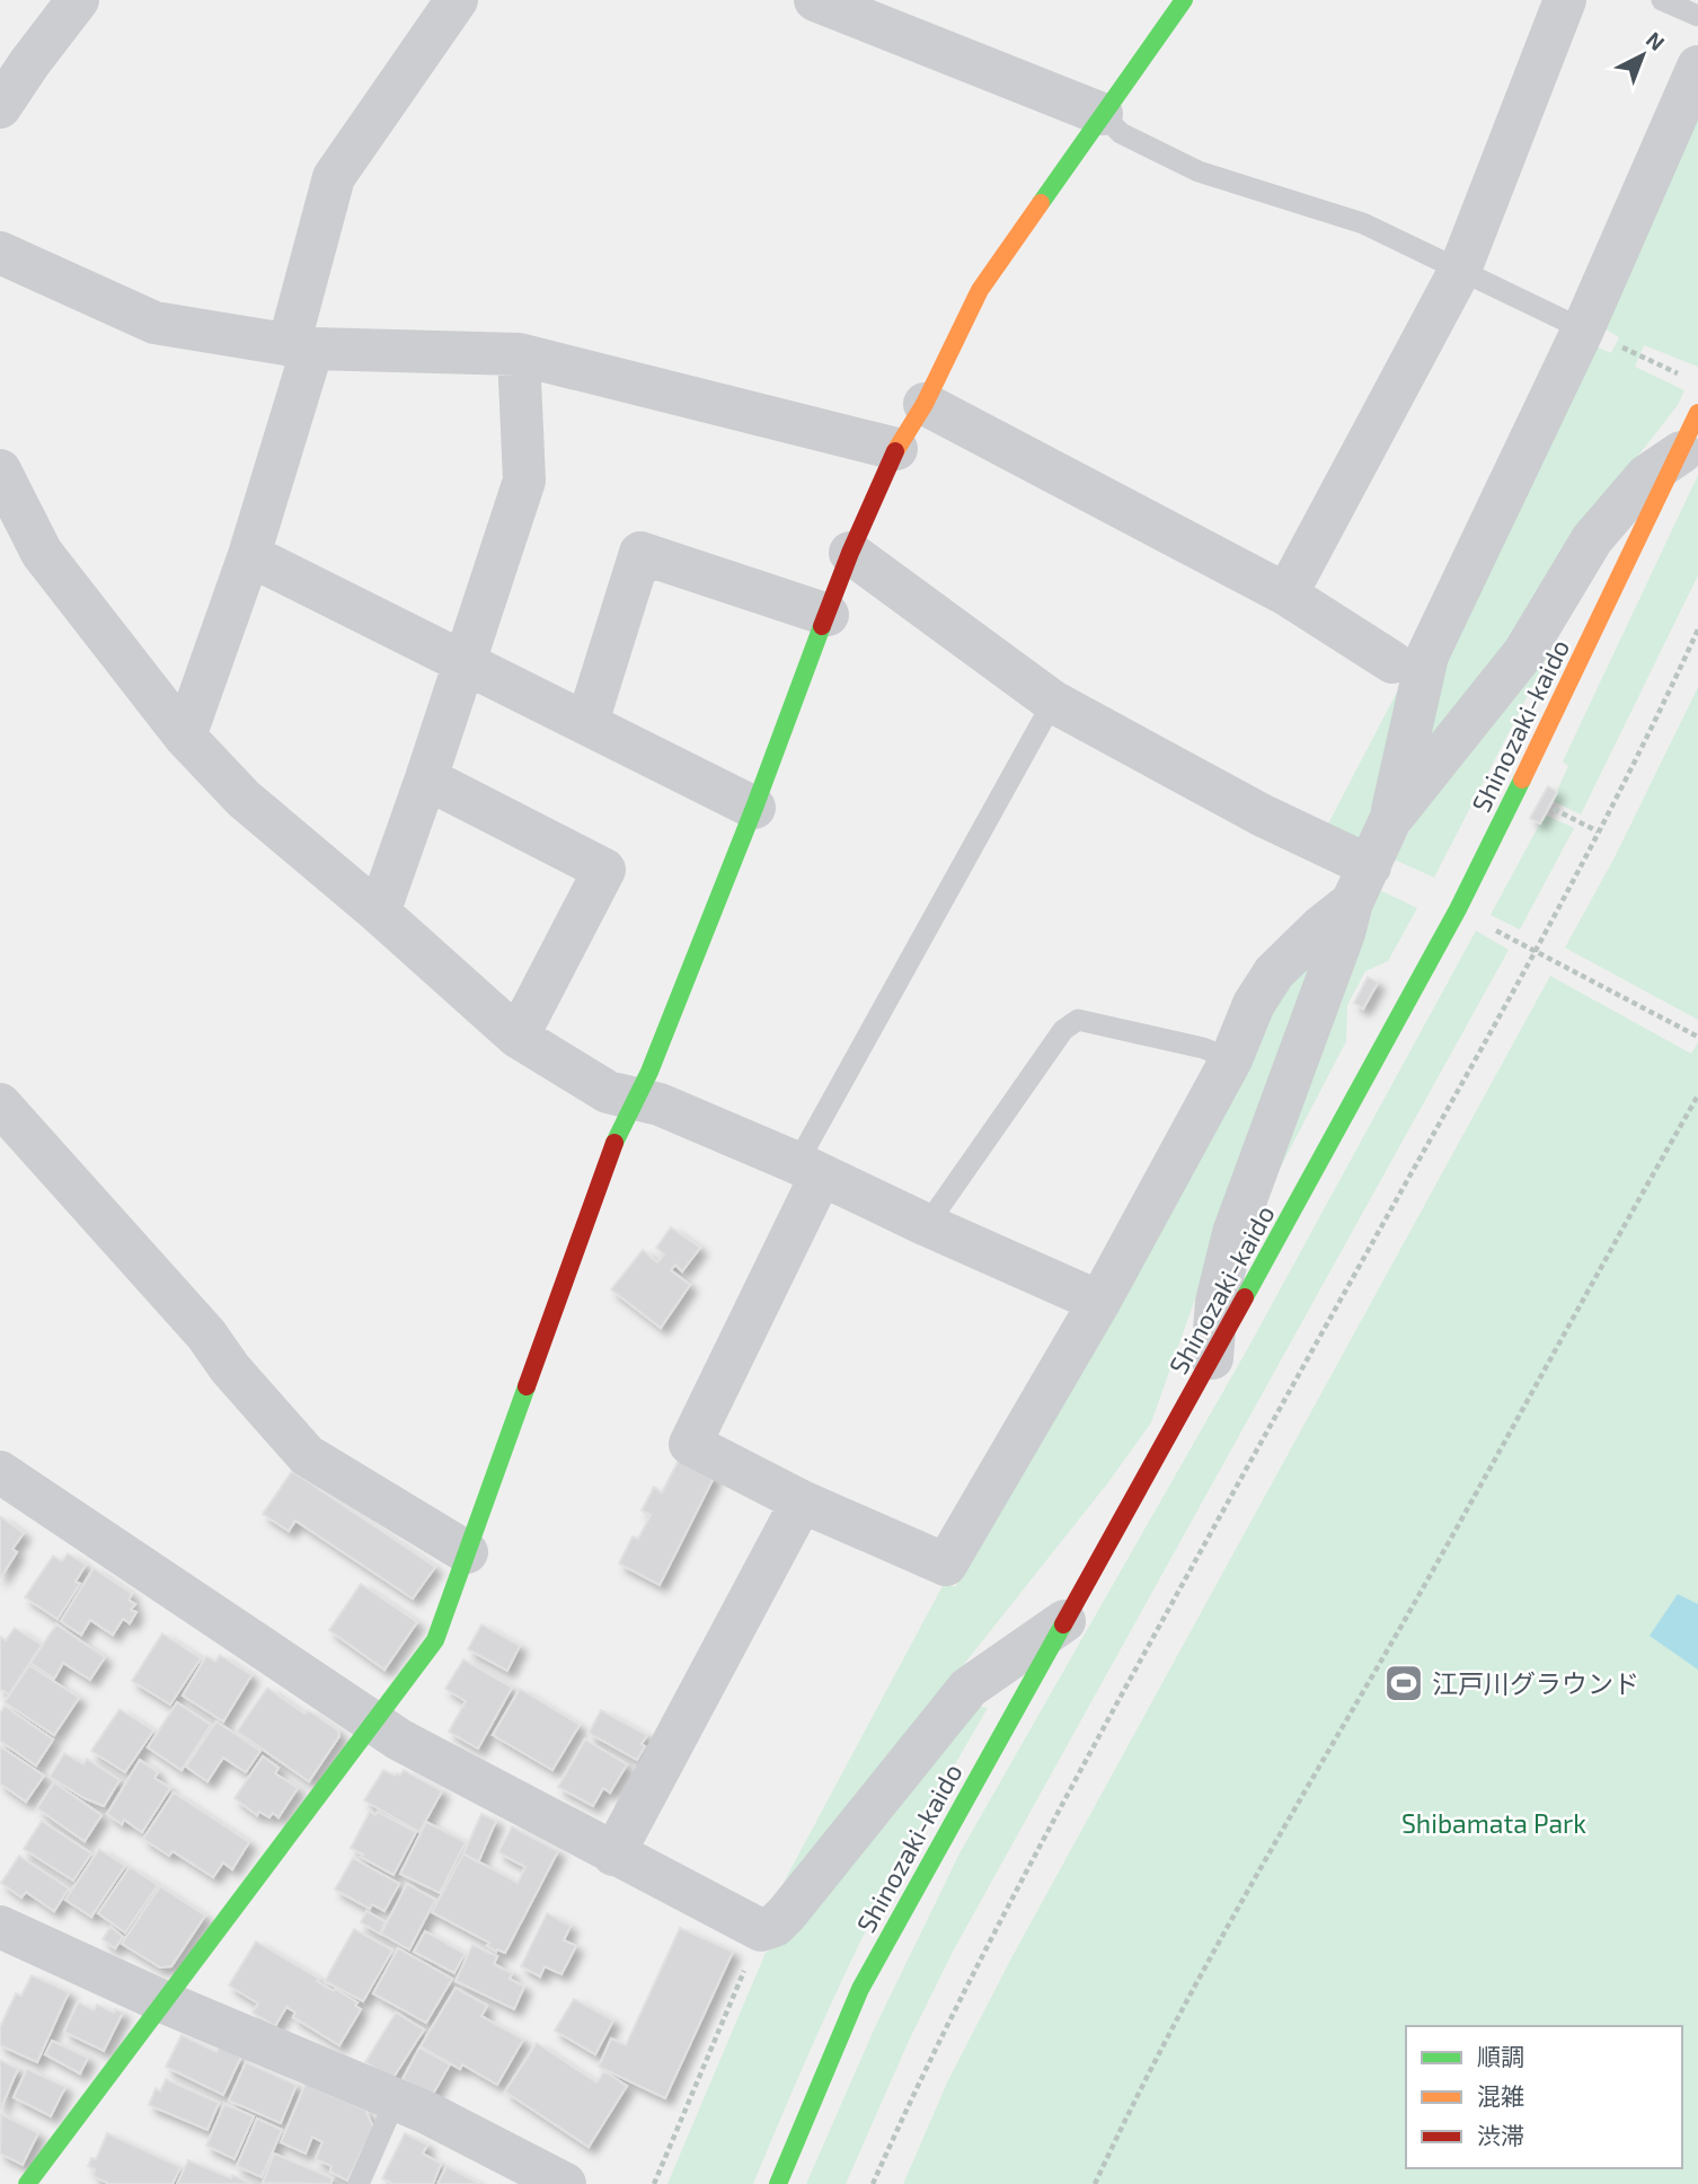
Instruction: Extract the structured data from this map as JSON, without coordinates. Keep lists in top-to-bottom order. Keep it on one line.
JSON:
{"streets":{"street":["Shinozaki-kaido"]},"parks":["Shibamata Park"],"places":{"sports":["江戸川グラウンド"]},"legend":["順調","混雑","渋滞"],"north":"top right"}
